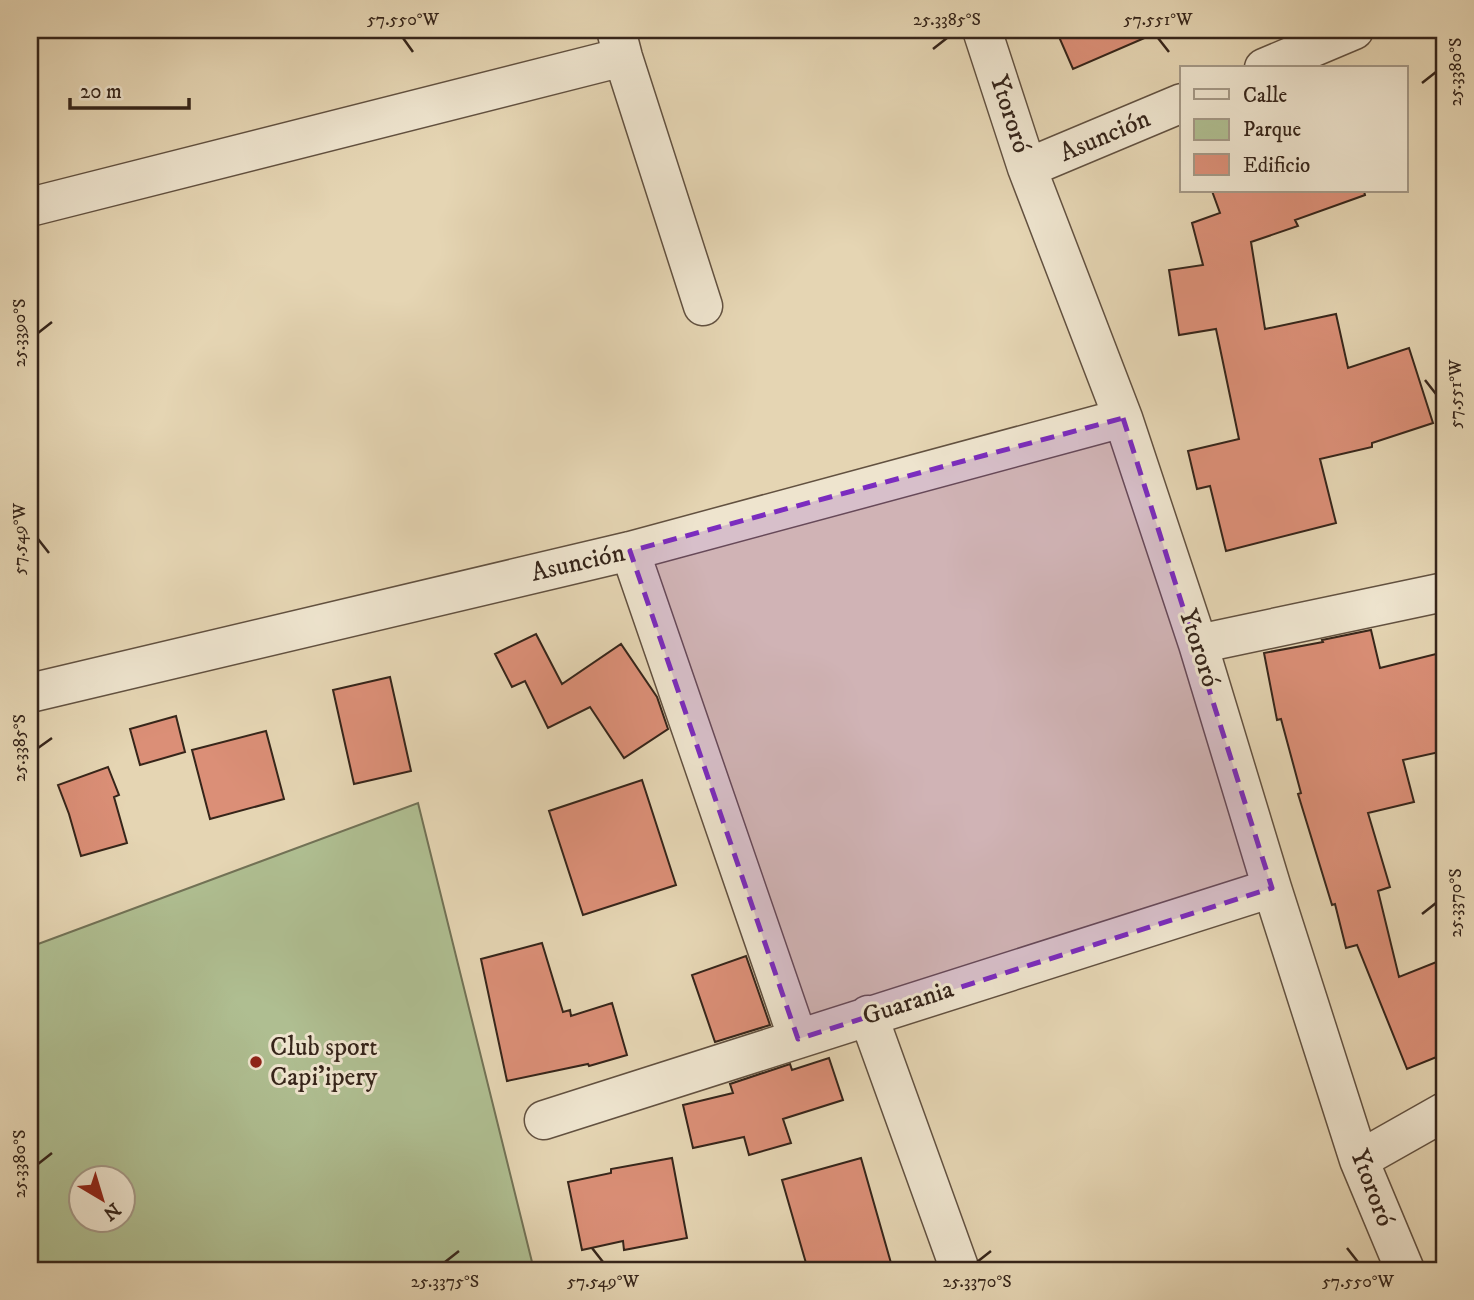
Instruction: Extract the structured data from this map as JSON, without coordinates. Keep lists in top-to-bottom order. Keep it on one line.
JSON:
{"streets":{"street":["Ytororó","Asunción","Guarania"]},"crossings":[["Ytororó","Asunción"],["Ytororó","Guarania"]],"places":["Club sport Capi'ipery"],"legend":["Calle","Parque","Edificio"],"scale_bar":"20 m","north":"bottom right","coordinates":["57.550°W","25.3385°S","57.551°W","25.3380°S","25.3390°S","57.549°W","25.3370°S","25.3375°S"]}
